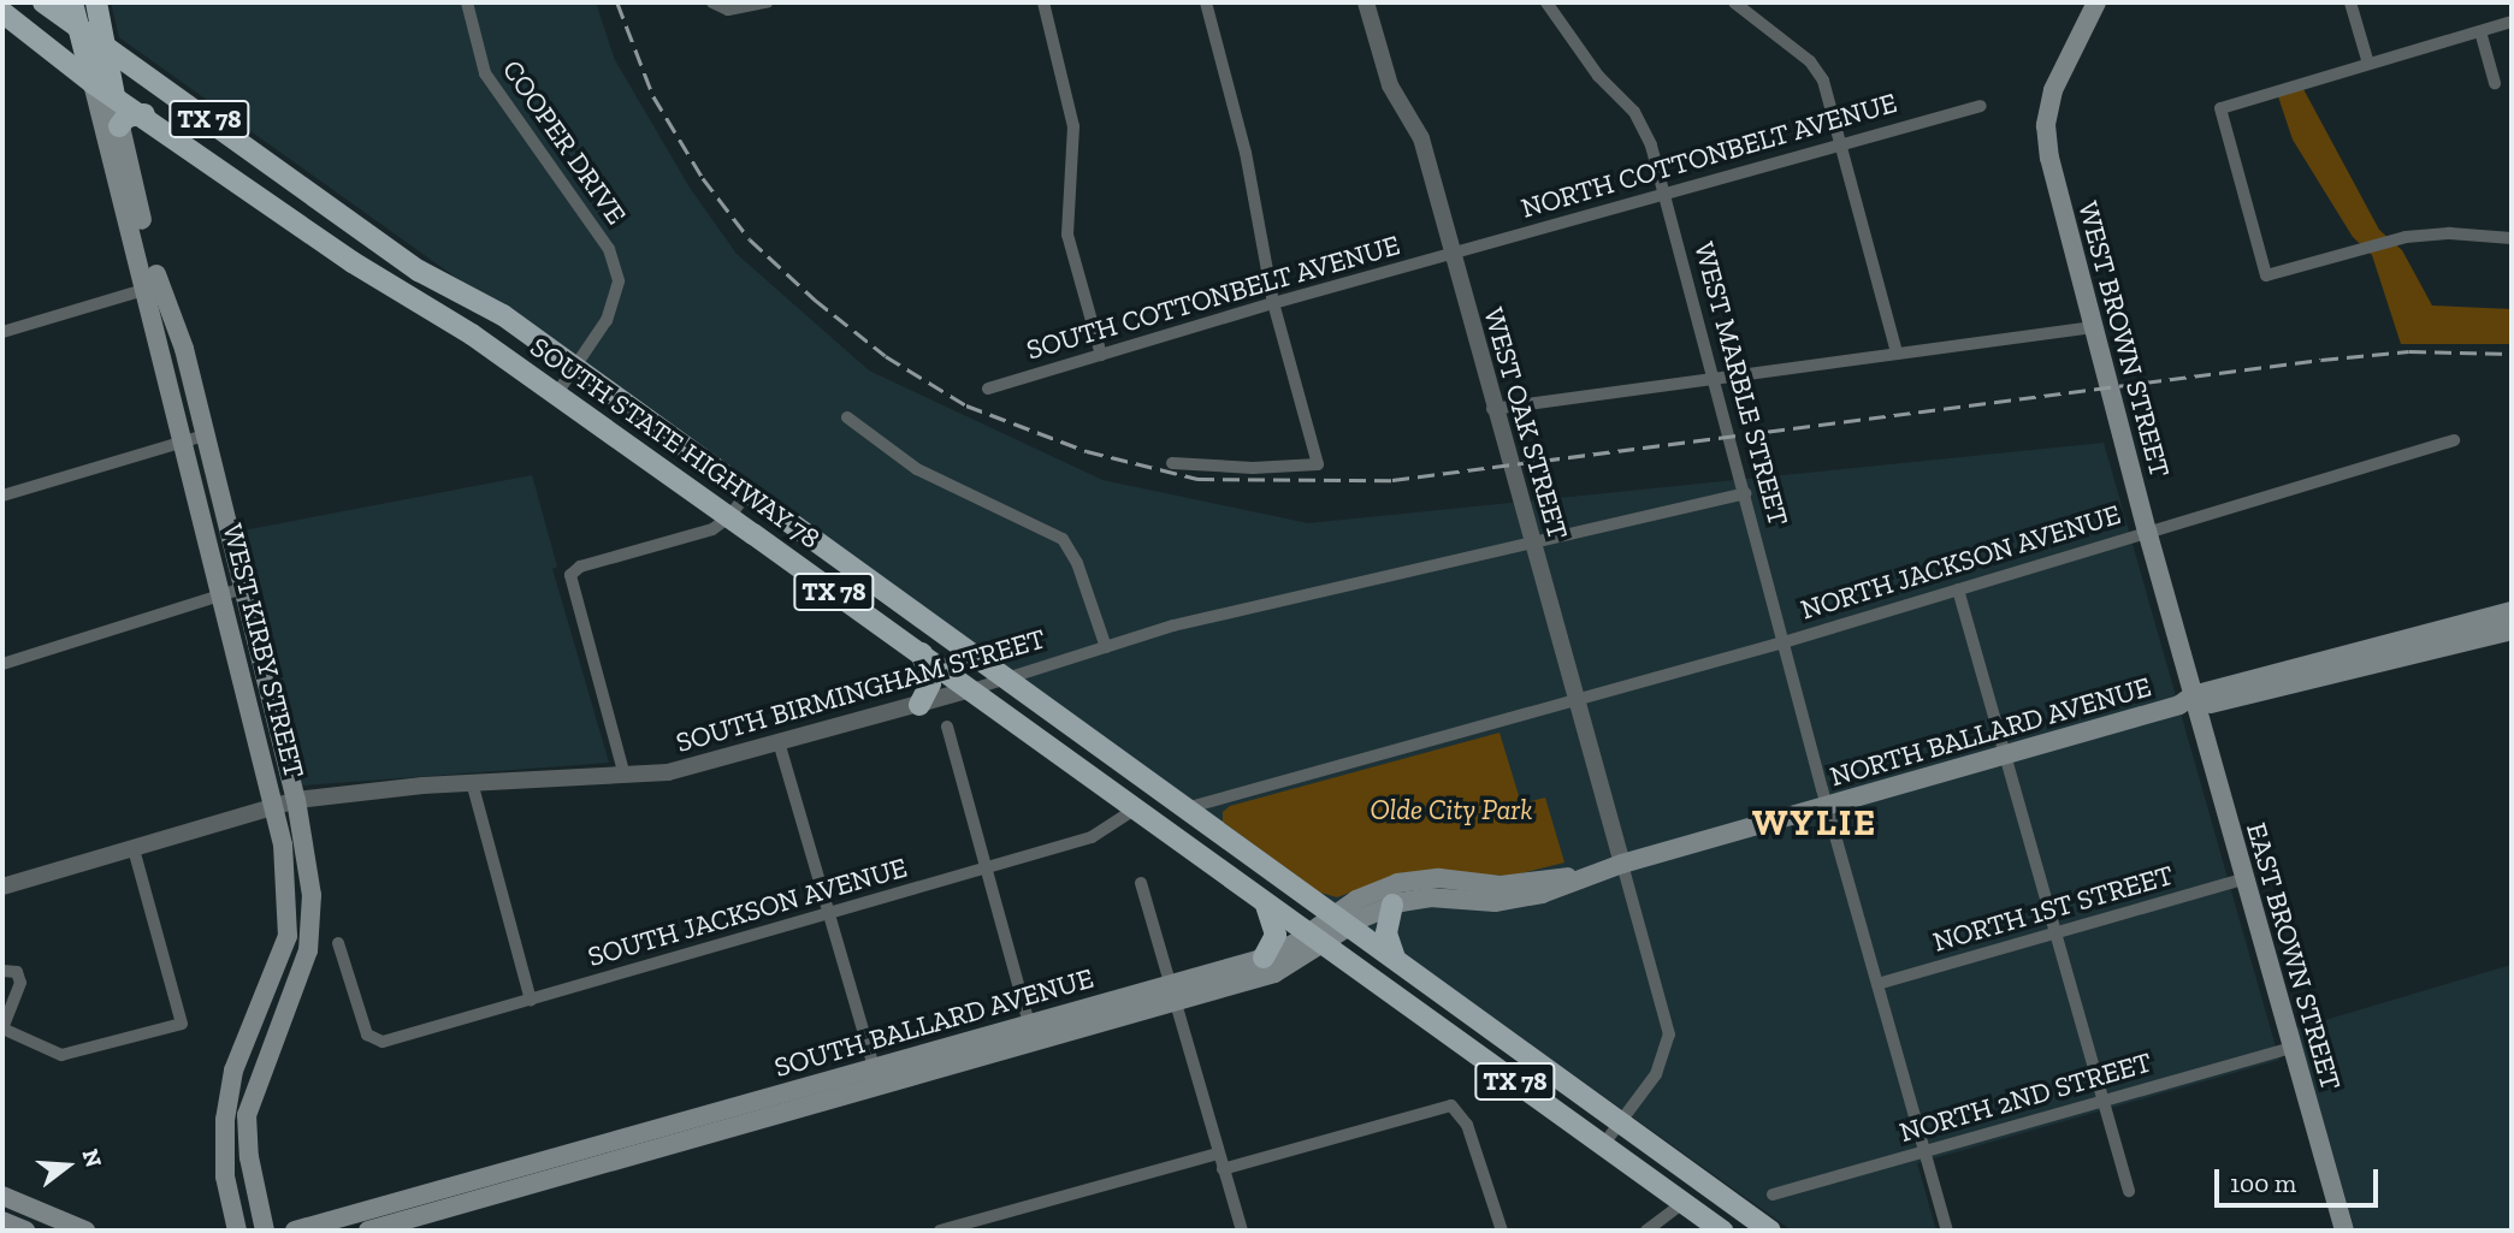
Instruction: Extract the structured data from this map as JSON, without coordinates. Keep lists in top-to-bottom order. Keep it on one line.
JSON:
{"streets":{"main road":["TX 78","WEST BROWN STREET","SOUTH STATE HIGHWAY 78","WEST KIRBY STREET","NORTH BALLARD AVENUE","EAST BROWN STREET","SOUTH BALLARD AVENUE"],"street":["COOPER DRIVE","NORTH COTTONBELT AVENUE","SOUTH COTTONBELT AVENUE","WEST MARBLE STREET","WEST OAK STREET","NORTH JACKSON AVENUE","SOUTH BIRMINGHAM STREET","NORTH 1ST STREET","SOUTH JACKSON AVENUE","NORTH 2ND STREET"]},"crossings":[["TX 78","SOUTH STATE HIGHWAY 78"],["TX 78","SOUTH BALLARD AVENUE"],["COOPER DRIVE","SOUTH STATE HIGHWAY 78"],["NORTH COTTONBELT AVENUE","SOUTH COTTONBELT AVENUE"],["NORTH COTTONBELT AVENUE","WEST MARBLE STREET"],["NORTH COTTONBELT AVENUE","WEST OAK STREET"],["SOUTH COTTONBELT AVENUE","WEST OAK STREET"],["WEST BROWN STREET","NORTH JACKSON AVENUE"],["WEST BROWN STREET","NORTH BALLARD AVENUE"],["WEST BROWN STREET","EAST BROWN STREET"],["WEST MARBLE STREET","NORTH JACKSON AVENUE"],["WEST MARBLE STREET","SOUTH BIRMINGHAM STREET"],["WEST MARBLE STREET","NORTH BALLARD AVENUE"],["WEST MARBLE STREET","NORTH 1ST STREET"],["WEST MARBLE STREET","NORTH 2ND STREET"],["WEST OAK STREET","NORTH JACKSON AVENUE"],["WEST OAK STREET","SOUTH BIRMINGHAM STREET"],["WEST OAK STREET","NORTH BALLARD AVENUE"],["WEST OAK STREET","SOUTH BALLARD AVENUE"],["SOUTH STATE HIGHWAY 78","WEST KIRBY STREET"],["SOUTH STATE HIGHWAY 78","SOUTH BIRMINGHAM STREET"],["SOUTH STATE HIGHWAY 78","SOUTH JACKSON AVENUE"],["SOUTH STATE HIGHWAY 78","SOUTH BALLARD AVENUE"],["WEST KIRBY STREET","SOUTH BIRMINGHAM STREET"],["NORTH BALLARD AVENUE","EAST BROWN STREET"],["NORTH BALLARD AVENUE","SOUTH BALLARD AVENUE"],["NORTH 1ST STREET","EAST BROWN STREET"],["EAST BROWN STREET","NORTH 2ND STREET"]],"districts":["WYLIE"],"parks":["Olde City Park"],"scale_bar":"100 m","north":"right"}
